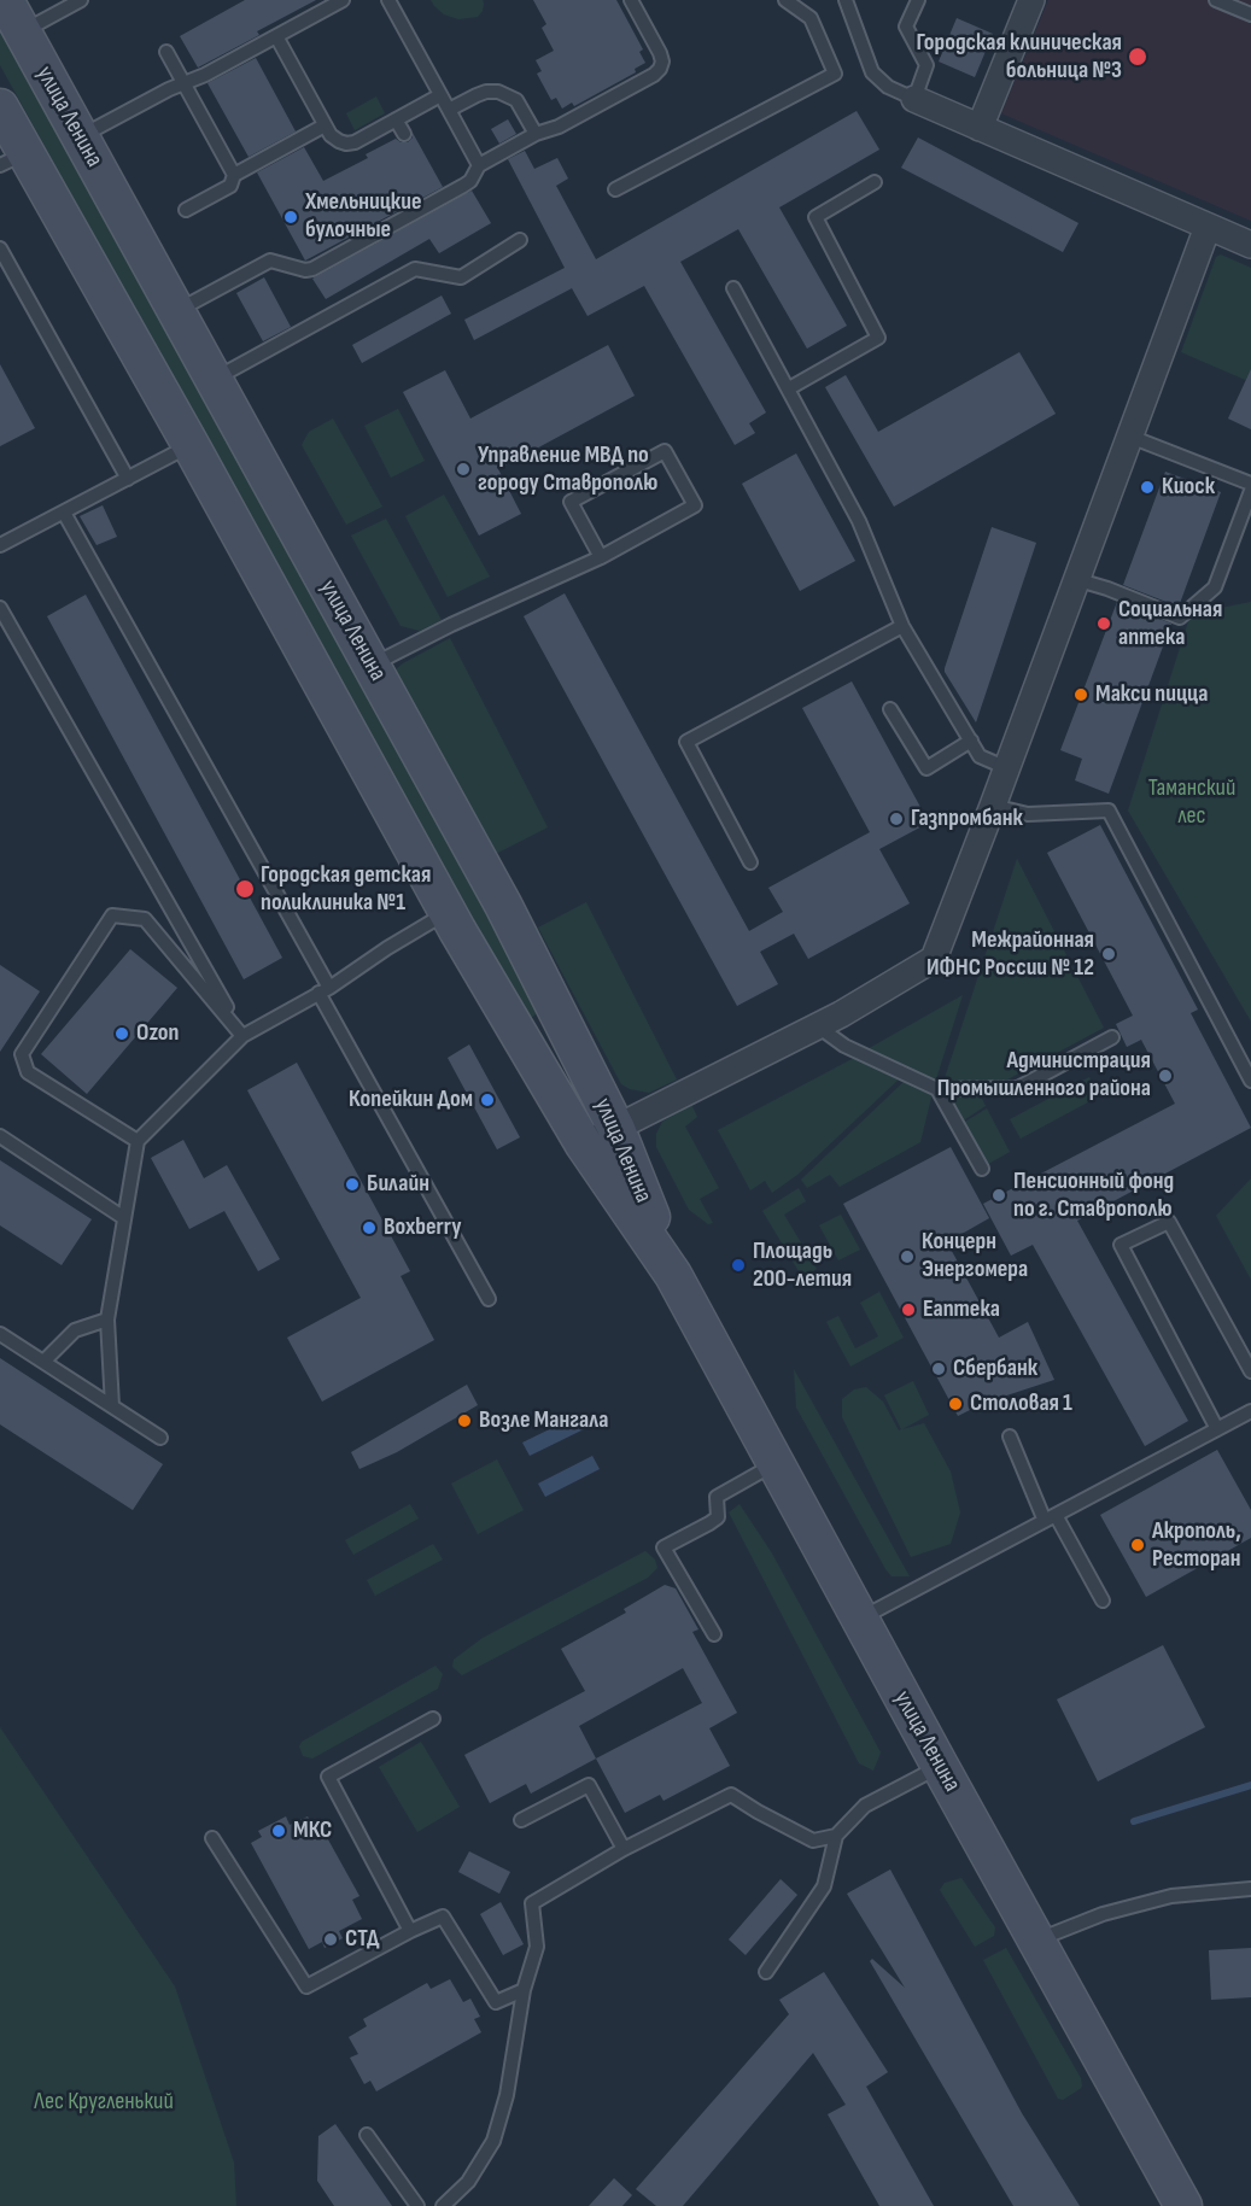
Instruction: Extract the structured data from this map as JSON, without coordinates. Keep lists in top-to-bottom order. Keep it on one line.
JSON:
{"streets":{"main road":["улица Ленина"]},"parks":["Таманский лес","Лес Кругленький"],"places":["Городская клиническая больница №3","Хмельницкие булочные","Управление МВД по городу Ставрополю","Киоск","Социальная аптека","Макси пицца","Газпромбанк","Городская детская поликлиника №1","Межрайонная ИФНС России № 12","Ozon","Администрация Промышленного района","Копейкин Дом","Билайн","Пенсионный фонд по г. Ставрополю","Boxberry","Концерн Энергомера","Площадь 200-летия","Еаптека","Сбербанк","Столовая 1","Возле Мангала","Акрополь, Ресторан","МКС","СТД"]}
